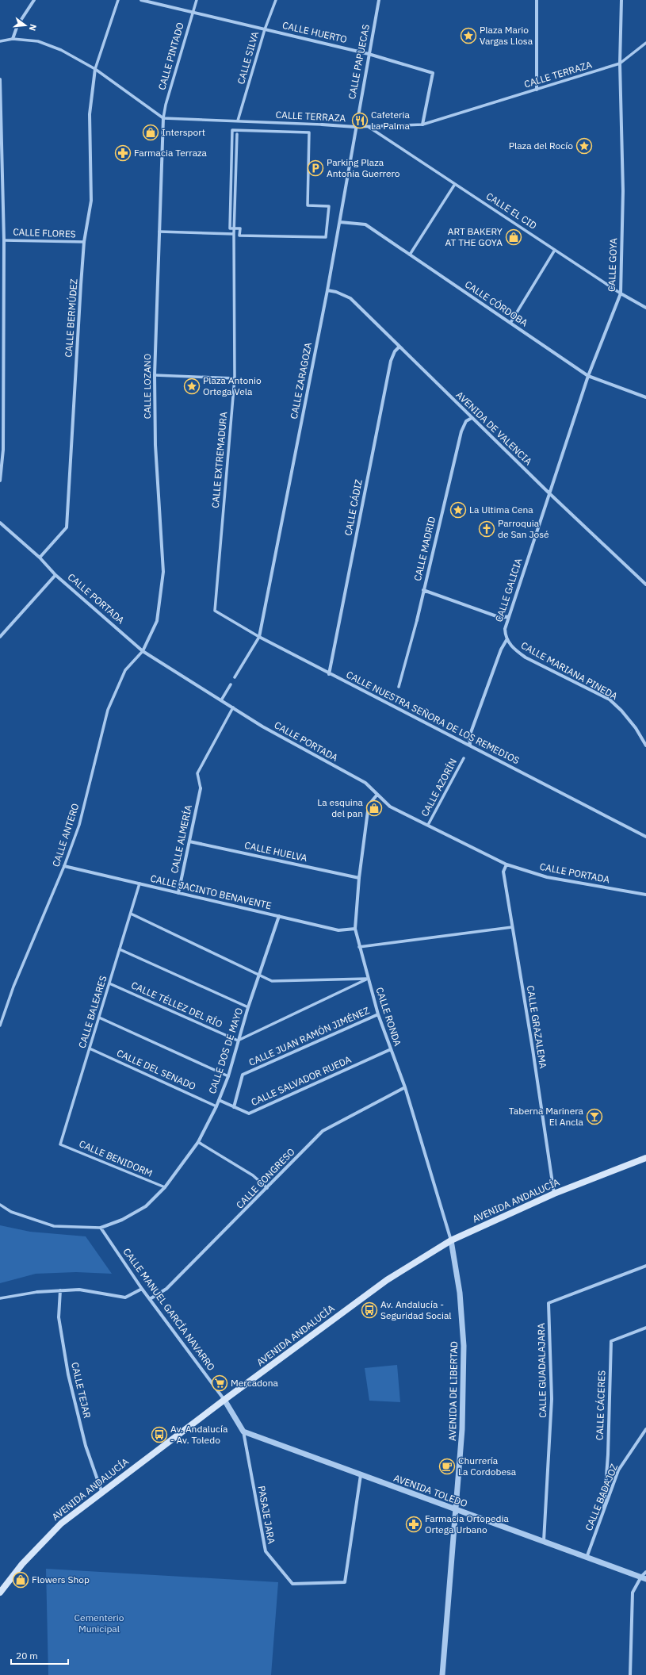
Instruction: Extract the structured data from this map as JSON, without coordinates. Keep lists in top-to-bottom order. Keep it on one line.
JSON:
{"streets":{"main road":["AVENIDA ANDALUCÍA"],"street":["CALLE HUERTO","CALLE PINTADO","CALLE SILVA","CALLE PAPUECAS","CALLE TERRAZA","CALLE EL CID","CALLE FLORES","CALLE GOYA","CALLE CÓRDOBA","CALLE BERMÚDEZ","CALLE ZARAGOZA","CALLE LOZANO","AVENIDA DE VALENCIA","CALLE EXTREMADURA","CALLE CÁDIZ","CALLE MADRID","CALLE GALICIA","CALLE PORTADA","CALLE MARIANA PINEDA","CALLE NUESTRA SEÑORA DE LOS REMEDIOS","CALLE AZORÍN","CALLE ANTERO","CALLE ALMERÍA","CALLE HUELVA","CALLE JACINTO BENAVENTE","CALLE TÉLLEZ DEL RÍO","CALLE BALEARES","CALLE RONDA","CALLE GRAZALEMA","CALLE JUAN RAMÓN JIMÉNEZ","CALLE DOS DE MAYO","CALLE DEL SENADO","CALLE SALVADOR RUEDA","CALLE BENIDORM","CALLE CONGRESO","CALLE MANUEL GARCÍA NAVARRO","CALLE GUADALAJARA","CALLE TEJAR","AVENIDA DE LIBERTAD","CALLE CÁCERES","AVENIDA TOLEDO","CALLE BADAJOZ","PASAJE JARA"]},"crossings":[["CALLE HUERTO","CALLE PINTADO"],["CALLE HUERTO","CALLE SILVA"],["CALLE HUERTO","CALLE PAPUECAS"],["CALLE HUERTO","CALLE TERRAZA"],["CALLE PINTADO","CALLE TERRAZA"],["CALLE PINTADO","CALLE LOZANO"],["CALLE SILVA","CALLE TERRAZA"],["CALLE PAPUECAS","CALLE TERRAZA"],["CALLE PAPUECAS","CALLE ZARAGOZA"],["CALLE TERRAZA","CALLE EL CID"],["CALLE TERRAZA","CALLE GOYA"],["CALLE TERRAZA","CALLE ZARAGOZA"],["CALLE TERRAZA","CALLE LOZANO"],["CALLE EL CID","CALLE GOYA"],["CALLE FLORES","CALLE BERMÚDEZ"],["CALLE GOYA","CALLE CÓRDOBA"],["CALLE GOYA","AVENIDA DE VALENCIA"],["CALLE GOYA","CALLE GALICIA"],["CALLE CÓRDOBA","CALLE ZARAGOZA"],["CALLE BERMÚDEZ","CALLE PORTADA"],["CALLE ZARAGOZA","AVENIDA DE VALENCIA"],["CALLE ZARAGOZA","CALLE NUESTRA SEÑORA DE LOS REMEDIOS"],["CALLE LOZANO","CALLE PORTADA"],["CALLE LOZANO","CALLE ANTERO"],["AVENIDA DE VALENCIA","CALLE CÁDIZ"],["AVENIDA DE VALENCIA","CALLE MADRID"],["AVENIDA DE VALENCIA","CALLE GALICIA"],["CALLE EXTREMADURA","CALLE NUESTRA SEÑORA DE LOS REMEDIOS"],["CALLE CÁDIZ","CALLE NUESTRA SEÑORA DE LOS REMEDIOS"],["CALLE GALICIA","CALLE MARIANA PINEDA"],["CALLE GALICIA","CALLE NUESTRA SEÑORA DE LOS REMEDIOS"],["CALLE PORTADA","CALLE AZORÍN"],["CALLE PORTADA","CALLE ANTERO"],["CALLE PORTADA","CALLE RONDA"],["CALLE PORTADA","CALLE GRAZALEMA"],["CALLE ANTERO","CALLE JACINTO BENAVENTE"],["CALLE ALMERÍA","CALLE HUELVA"],["CALLE ALMERÍA","CALLE JACINTO BENAVENTE"],["CALLE HUELVA","CALLE RONDA"],["CALLE JACINTO BENAVENTE","CALLE BALEARES"],["CALLE JACINTO BENAVENTE","CALLE RONDA"],["CALLE JACINTO BENAVENTE","CALLE DOS DE MAYO"],["CALLE TÉLLEZ DEL RÍO","CALLE BALEARES"],["CALLE TÉLLEZ DEL RÍO","CALLE DOS DE MAYO"],["CALLE BALEARES","CALLE DEL SENADO"],["CALLE BALEARES","CALLE BENIDORM"],["CALLE RONDA","CALLE JUAN RAMÓN JIMÉNEZ"],["CALLE RONDA","CALLE SALVADOR RUEDA"],["CALLE RONDA","CALLE CONGRESO"],["CALLE RONDA","AVENIDA ANDALUCÍA"],["CALLE RONDA","AVENIDA DE LIBERTAD"],["CALLE GRAZALEMA","AVENIDA ANDALUCÍA"],["CALLE JUAN RAMÓN JIMÉNEZ","CALLE SALVADOR RUEDA"],["CALLE DOS DE MAYO","CALLE DEL SENADO"],["CALLE DOS DE MAYO","CALLE SALVADOR RUEDA"],["CALLE DOS DE MAYO","CALLE BENIDORM"],["CALLE DOS DE MAYO","CALLE MANUEL GARCÍA NAVARRO"],["CALLE CONGRESO","CALLE MANUEL GARCÍA NAVARRO"],["AVENIDA ANDALUCÍA","CALLE MANUEL GARCÍA NAVARRO"],["AVENIDA ANDALUCÍA","CALLE TEJAR"],["AVENIDA ANDALUCÍA","AVENIDA DE LIBERTAD"],["CALLE GUADALAJARA","AVENIDA TOLEDO"],["AVENIDA DE LIBERTAD","AVENIDA TOLEDO"],["CALLE CÁCERES","CALLE BADAJOZ"],["AVENIDA TOLEDO","CALLE BADAJOZ"],["AVENIDA TOLEDO","PASAJE JARA"]],"parks":["Cementerio Municipal"],"places":{"place":["Plaza Mario Vargas Llosa","Plaza del Rocío","Plaza Antonio Ortega Vela","La Ultima Cena"],"restaurant":["Cafeteria La Palma"],"shop":["Intersport","ART BAKERY AT THE GOYA","La esquina del pan","Flowers Shop"],"pharmacy":["Farmacia Terraza","Farmacia Ortopedia Ortega Urbano"],"parking":["Parking Plaza Antonia Guerrero"],"church":["Parroquia de San José"],"bar":["Taberna Marinera El Ancla"],"bus stop":["Av. Andalucía - Seguridad Social","Av. Andalucía - Av. Toledo"],"supermarket":["Mercadona"],"cafe":["Churrería La Cordobesa"]},"scale_bar":"20 m","north":"right"}
